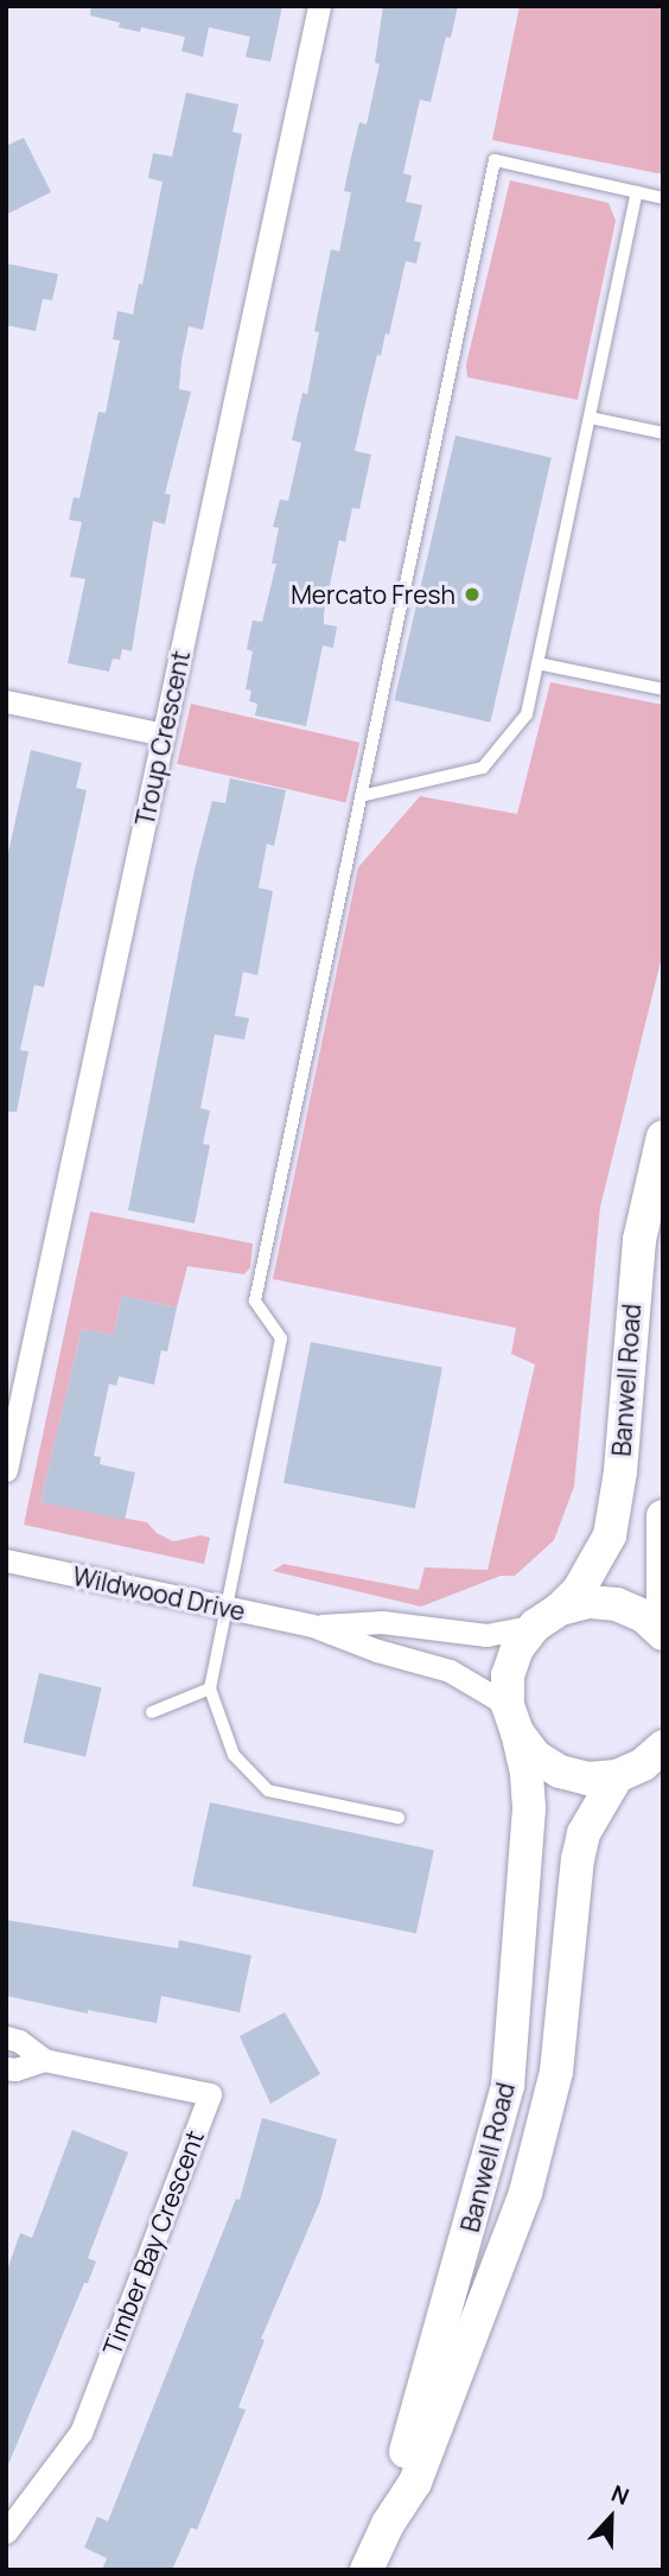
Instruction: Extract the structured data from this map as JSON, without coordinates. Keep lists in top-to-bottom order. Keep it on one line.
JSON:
{"streets":{"main road":["Banwell Road"],"street":["Troup Crescent","Wildwood Drive","Timber Bay Crescent"]},"crossings":[["Banwell Road","Wildwood Drive"]],"places":["Mercato Fresh"],"north":"top"}
